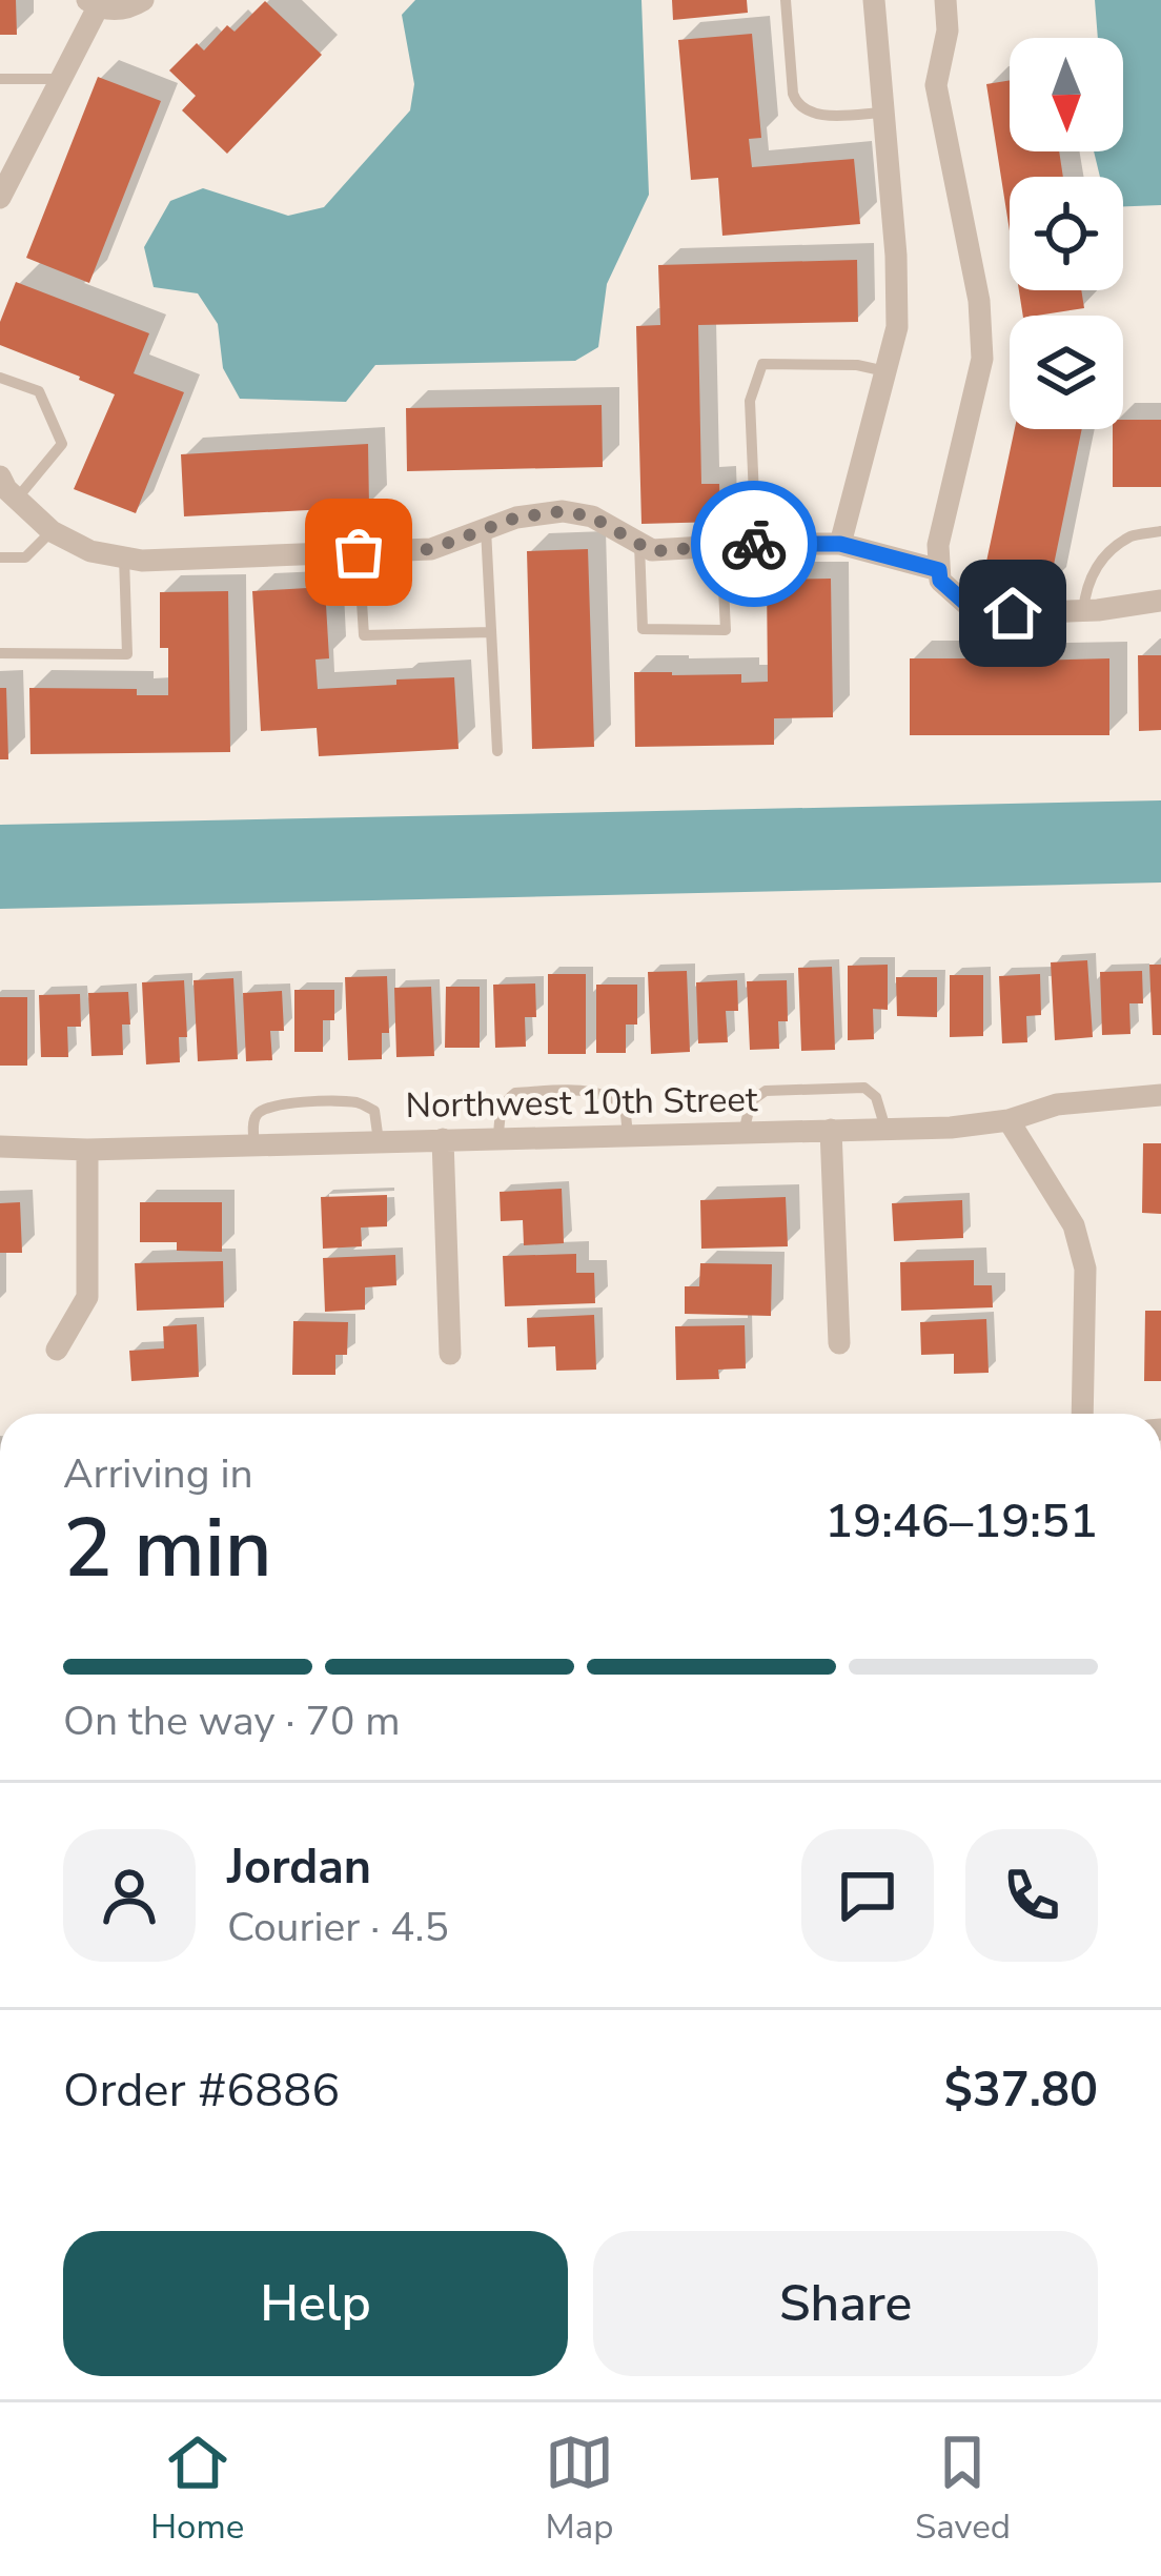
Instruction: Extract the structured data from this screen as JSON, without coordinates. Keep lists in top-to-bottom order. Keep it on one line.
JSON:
{"streets":{"street":["Northwest 10th Street"]},"north":"bottom","page":{"heading":["2 min","Arriving in","19:46–19:51"],"panel":["Jordan","Courier · 4.5","Order #6886","$37.80"],"bar":"On the way · 70 m","buttons":["Help","Share"],"tabs":["Home","Map","Saved"]}}
